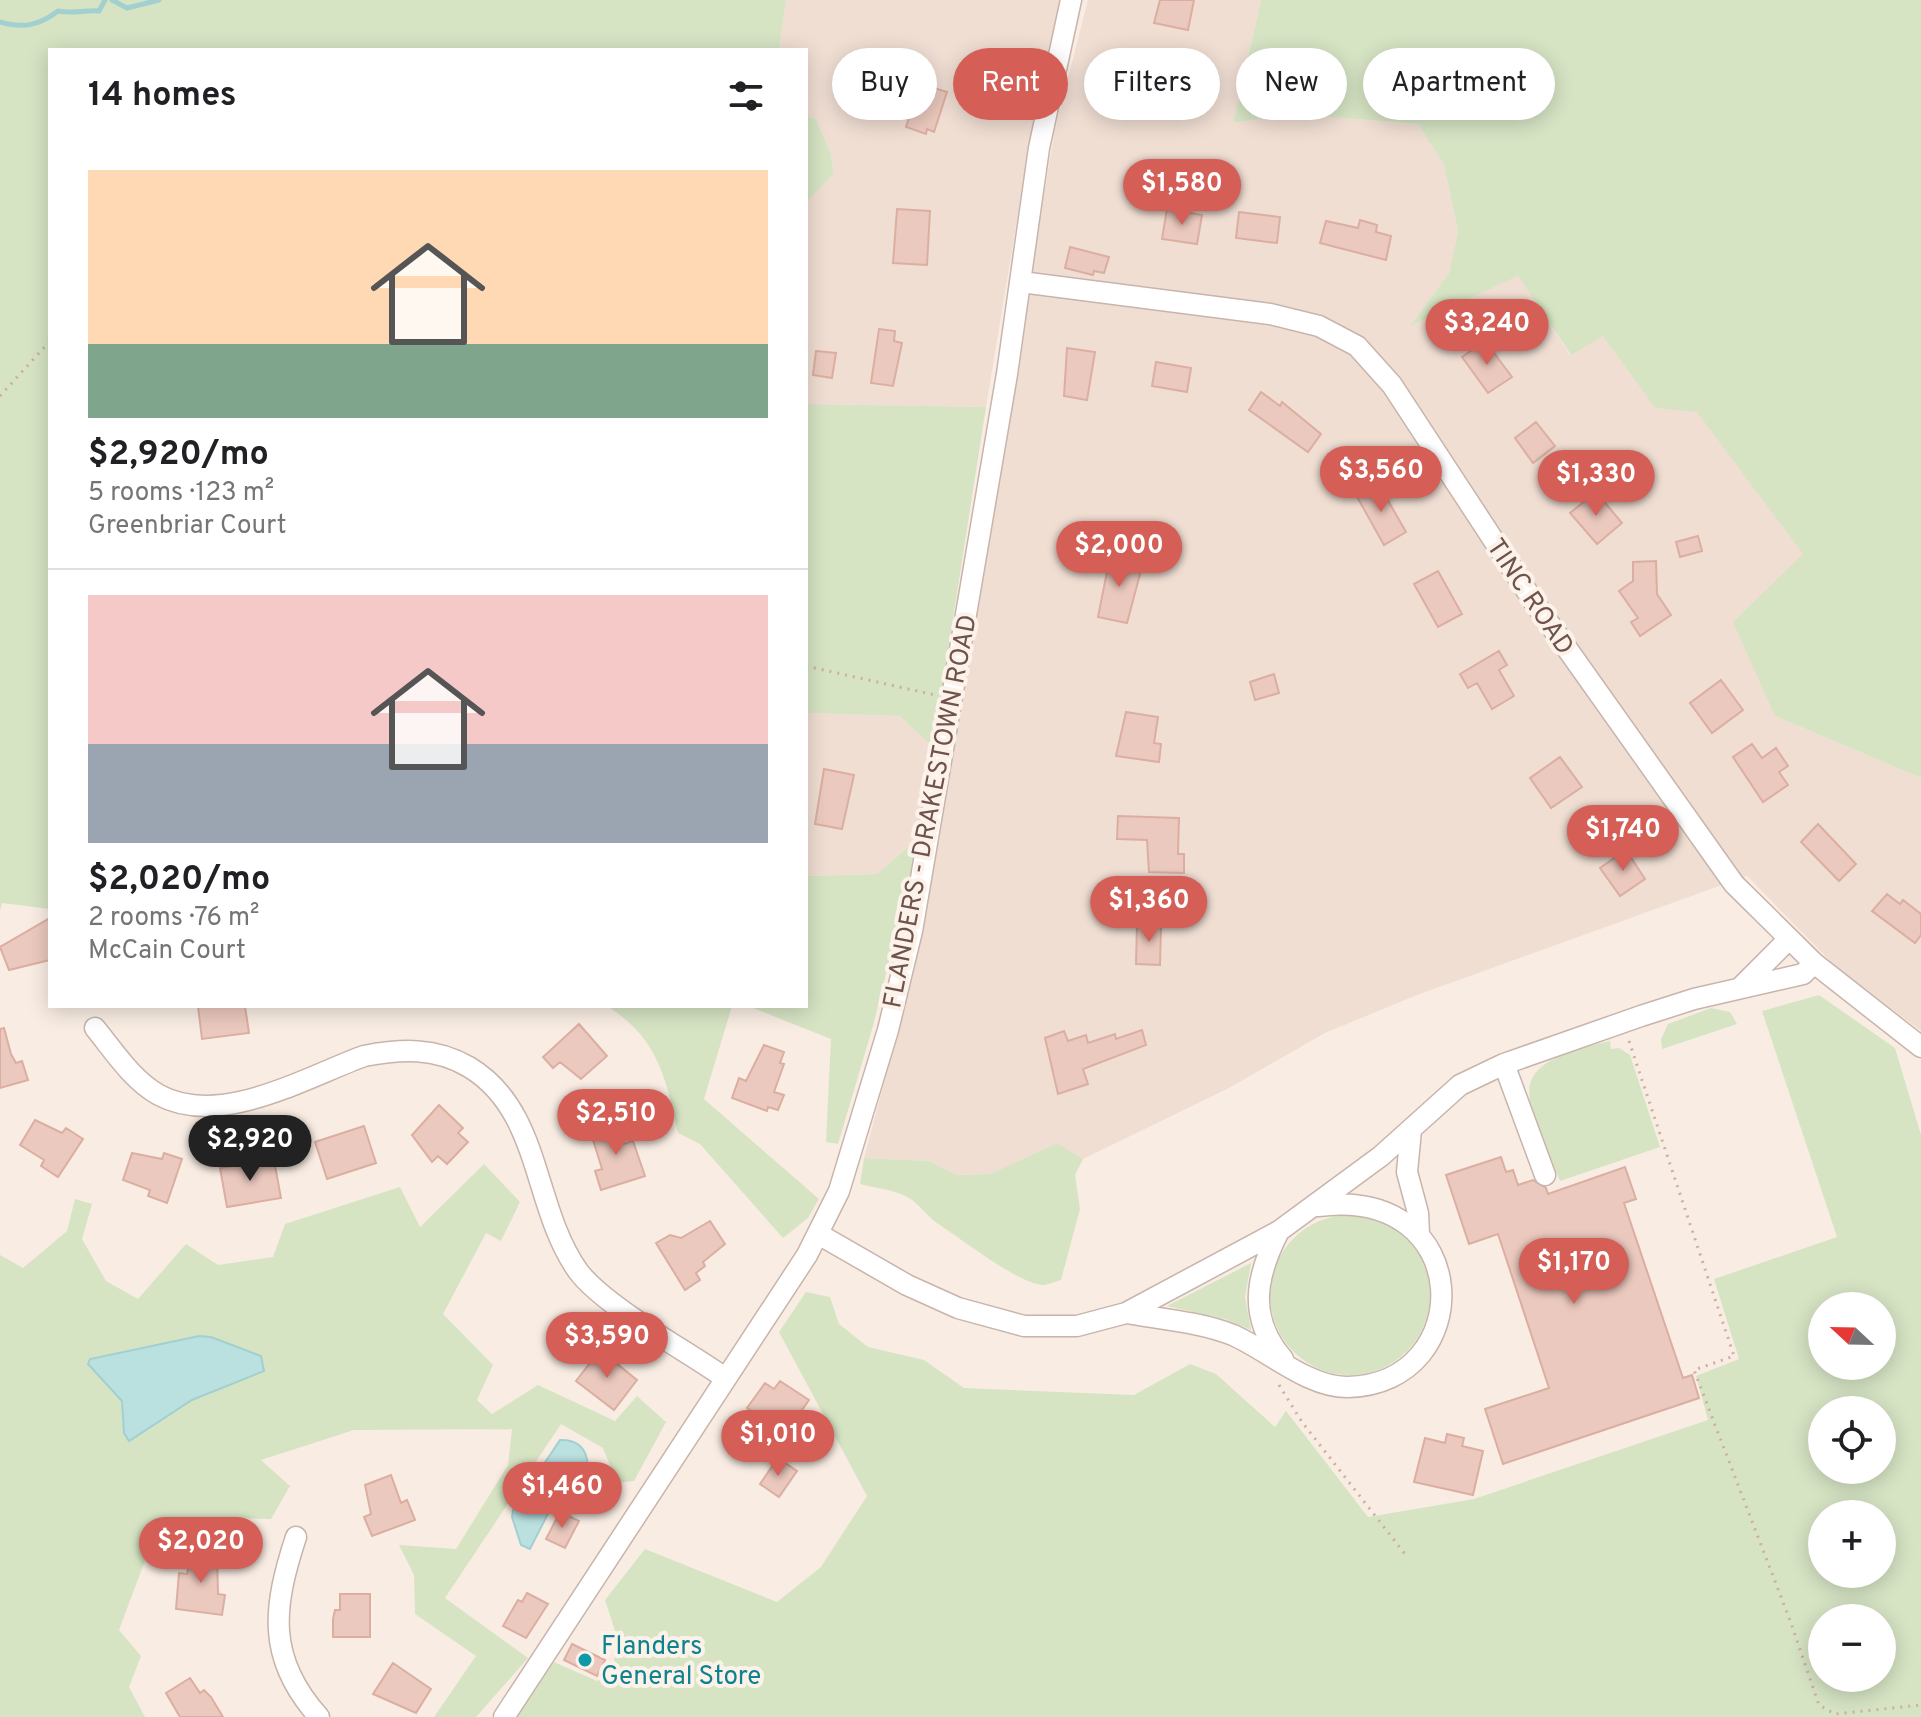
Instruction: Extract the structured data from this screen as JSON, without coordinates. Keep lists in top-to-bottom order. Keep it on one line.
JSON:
{"streets":{"street":["TINC ROAD","FLANDERS - DRAKESTOWN ROAD"]},"crossings":[["TINC ROAD","FLANDERS - DRAKESTOWN ROAD"]],"places":["Flanders General Store"],"north":"left","page":{"chip":["Buy","Rent","Filters","New","Apartment"],"heading":"14 homes","list":[{"name":"$2,920/mo","note":"5 rooms · 123 m² · Greenbriar Court"},{"name":"$2,020/mo","note":"2 rooms · 76 m² · McCain Court"}],"price":["$1,580","$3,240","$3,560","$1,330","$2,000","$1,740","$1,360","$2,510","$2,920","$1,170","$3,590","$1,010","$1,460","$2,020"],"map_buttons":["+","−"]}}
